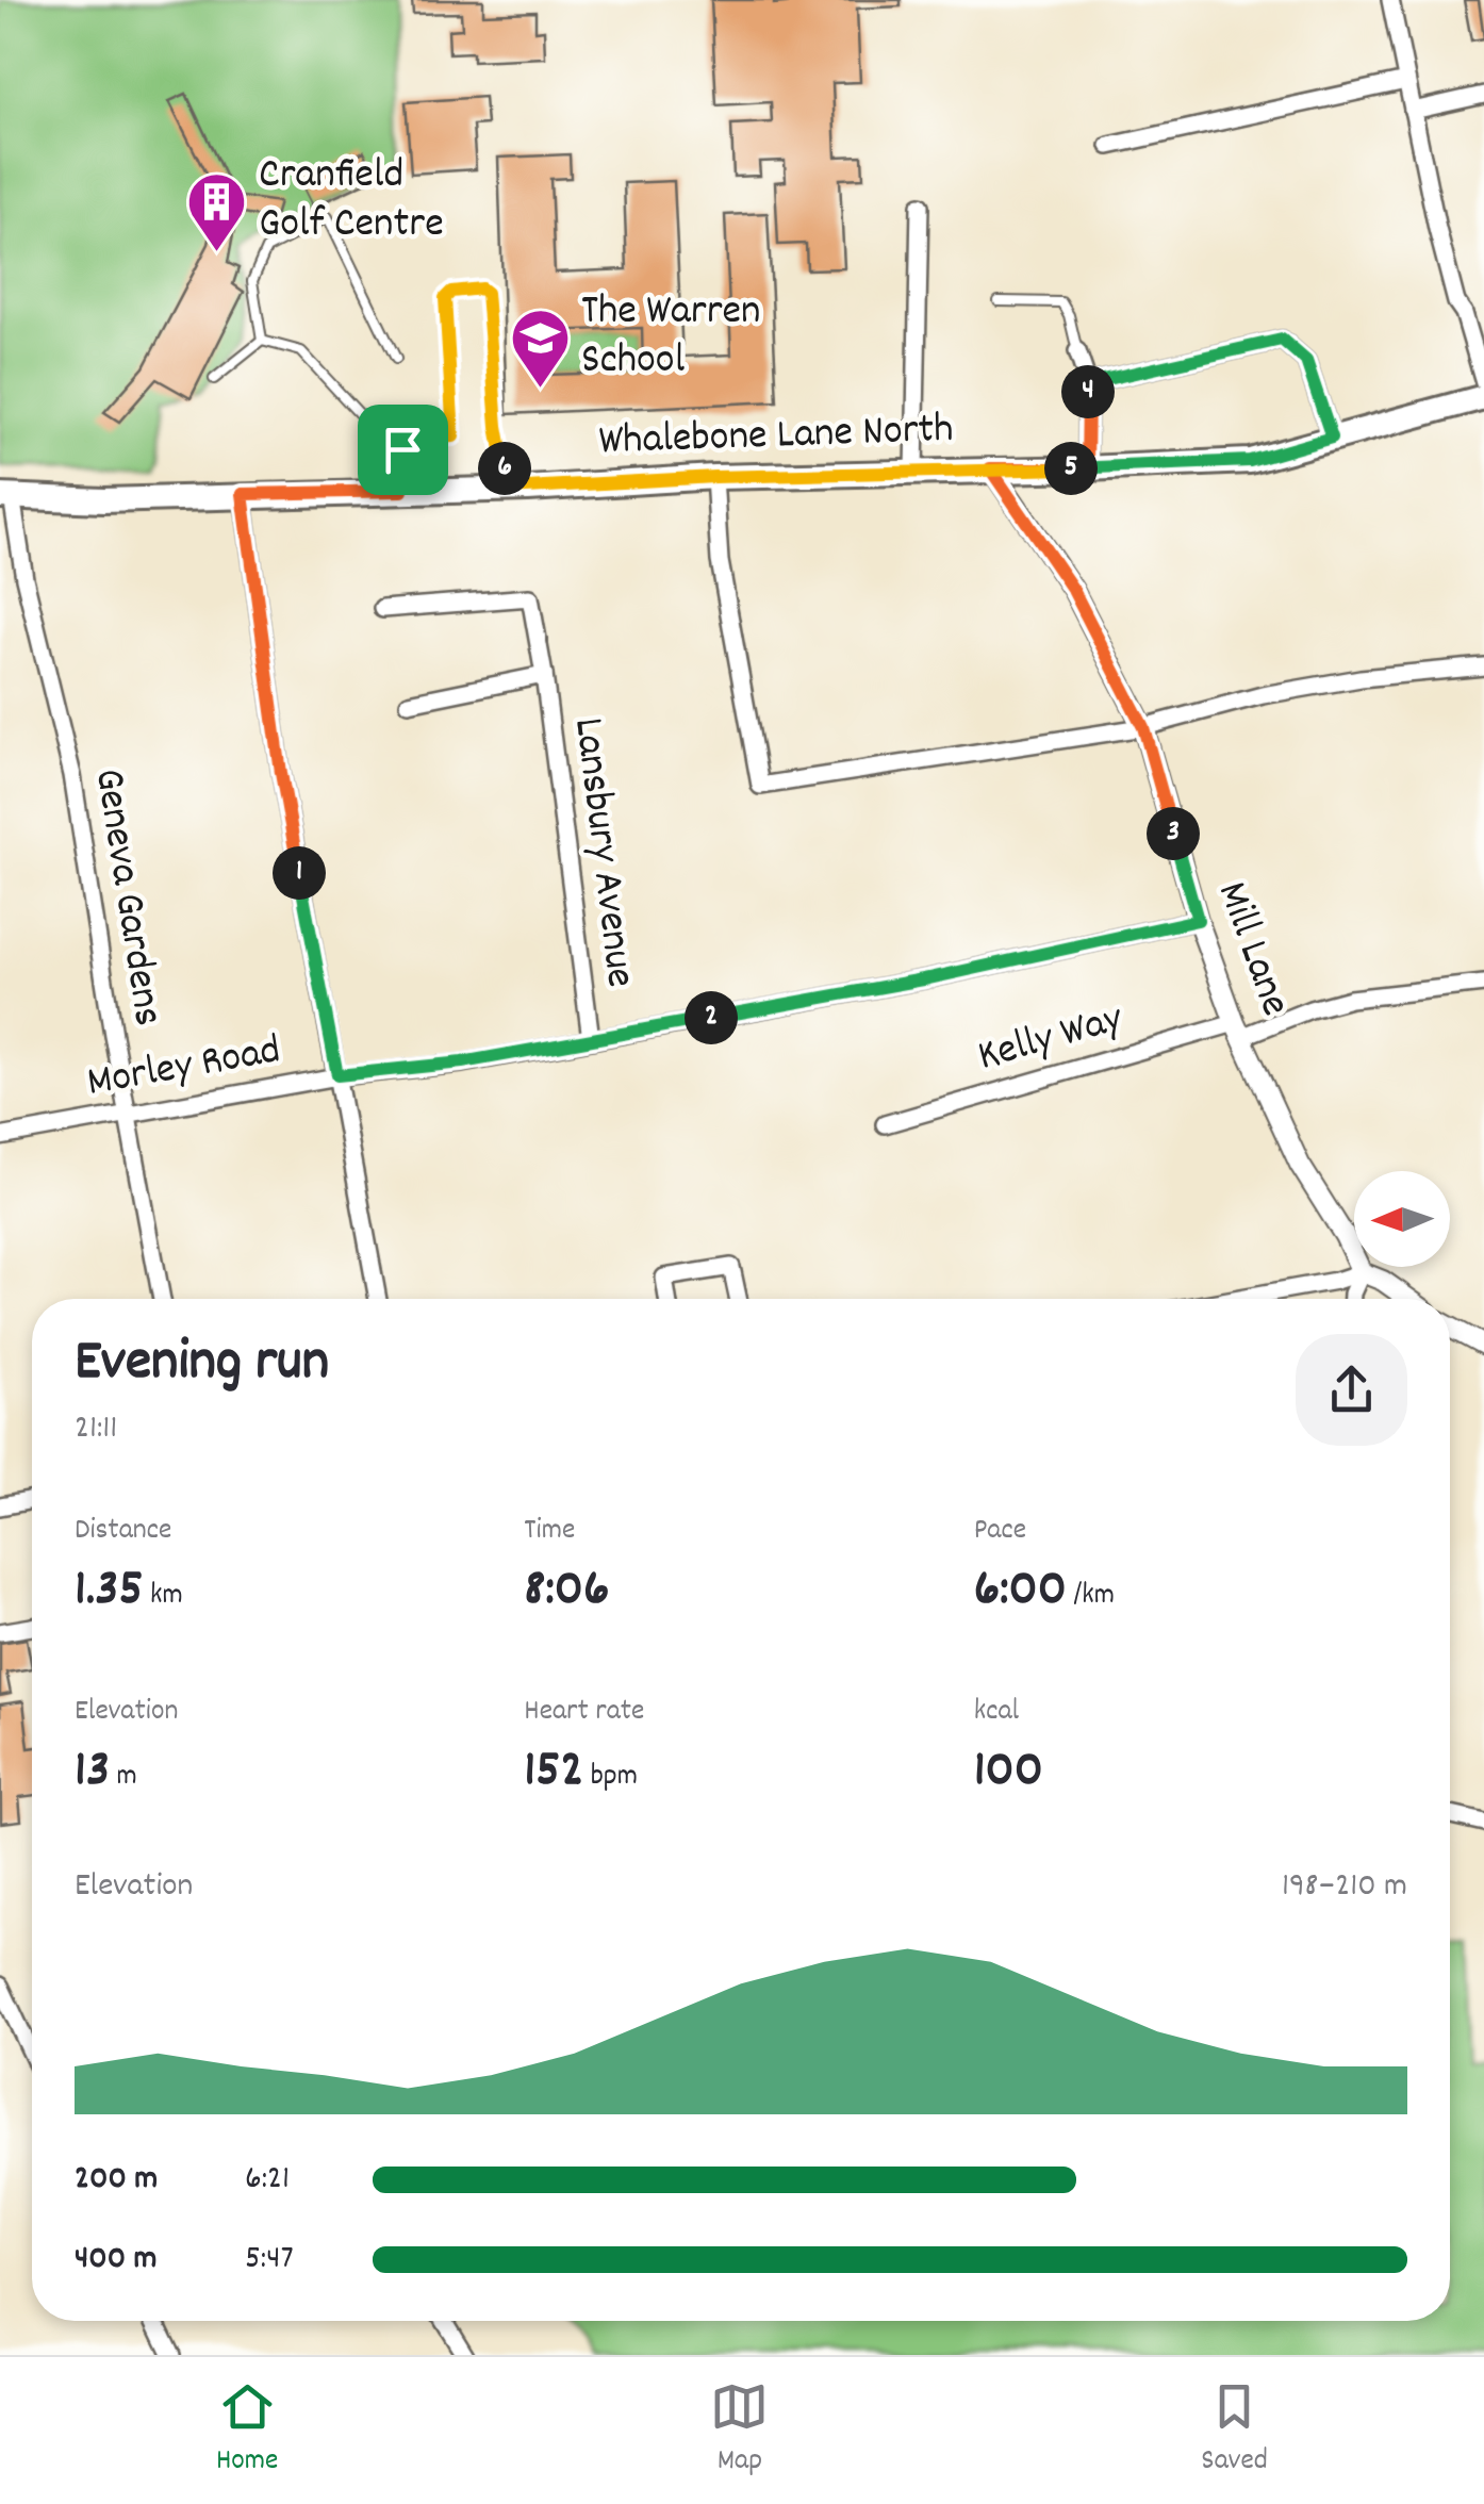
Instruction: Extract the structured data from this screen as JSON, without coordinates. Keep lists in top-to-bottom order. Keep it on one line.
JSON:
{"streets":{"main road":["Whalebone Lane North"],"street":["Lansbury Avenue","Geneva Gardens","Mill Lane","Kelly Way","Morley Road"]},"crossings":[["Whalebone Lane North","Geneva Gardens"],["Whalebone Lane North","Mill Lane"],["Lansbury Avenue","Morley Road"],["Geneva Gardens","Morley Road"],["Mill Lane","Kelly Way"],["Mill Lane","Morley Road"]],"places":{"building":["Cranfield Golf Centre"],"school or university":["The Warren School"]},"north":"left","page":{"pins":["4","5","6","3","1","2"],"heading":["Evening run","21:11"],"stats":[["Distance","1.35 km"],["Time","8:06"],["Pace","6:00 /km"],["Elevation","13 m"],["Heart rate","152 bpm"],["kcal","100"]],"chart":["Elevation","198–210 m"],"list":[{"name":"200 m","note":"6:21"},{"name":"400 m","note":"5:47"}],"tabs":["Home","Map","Saved"]}}
